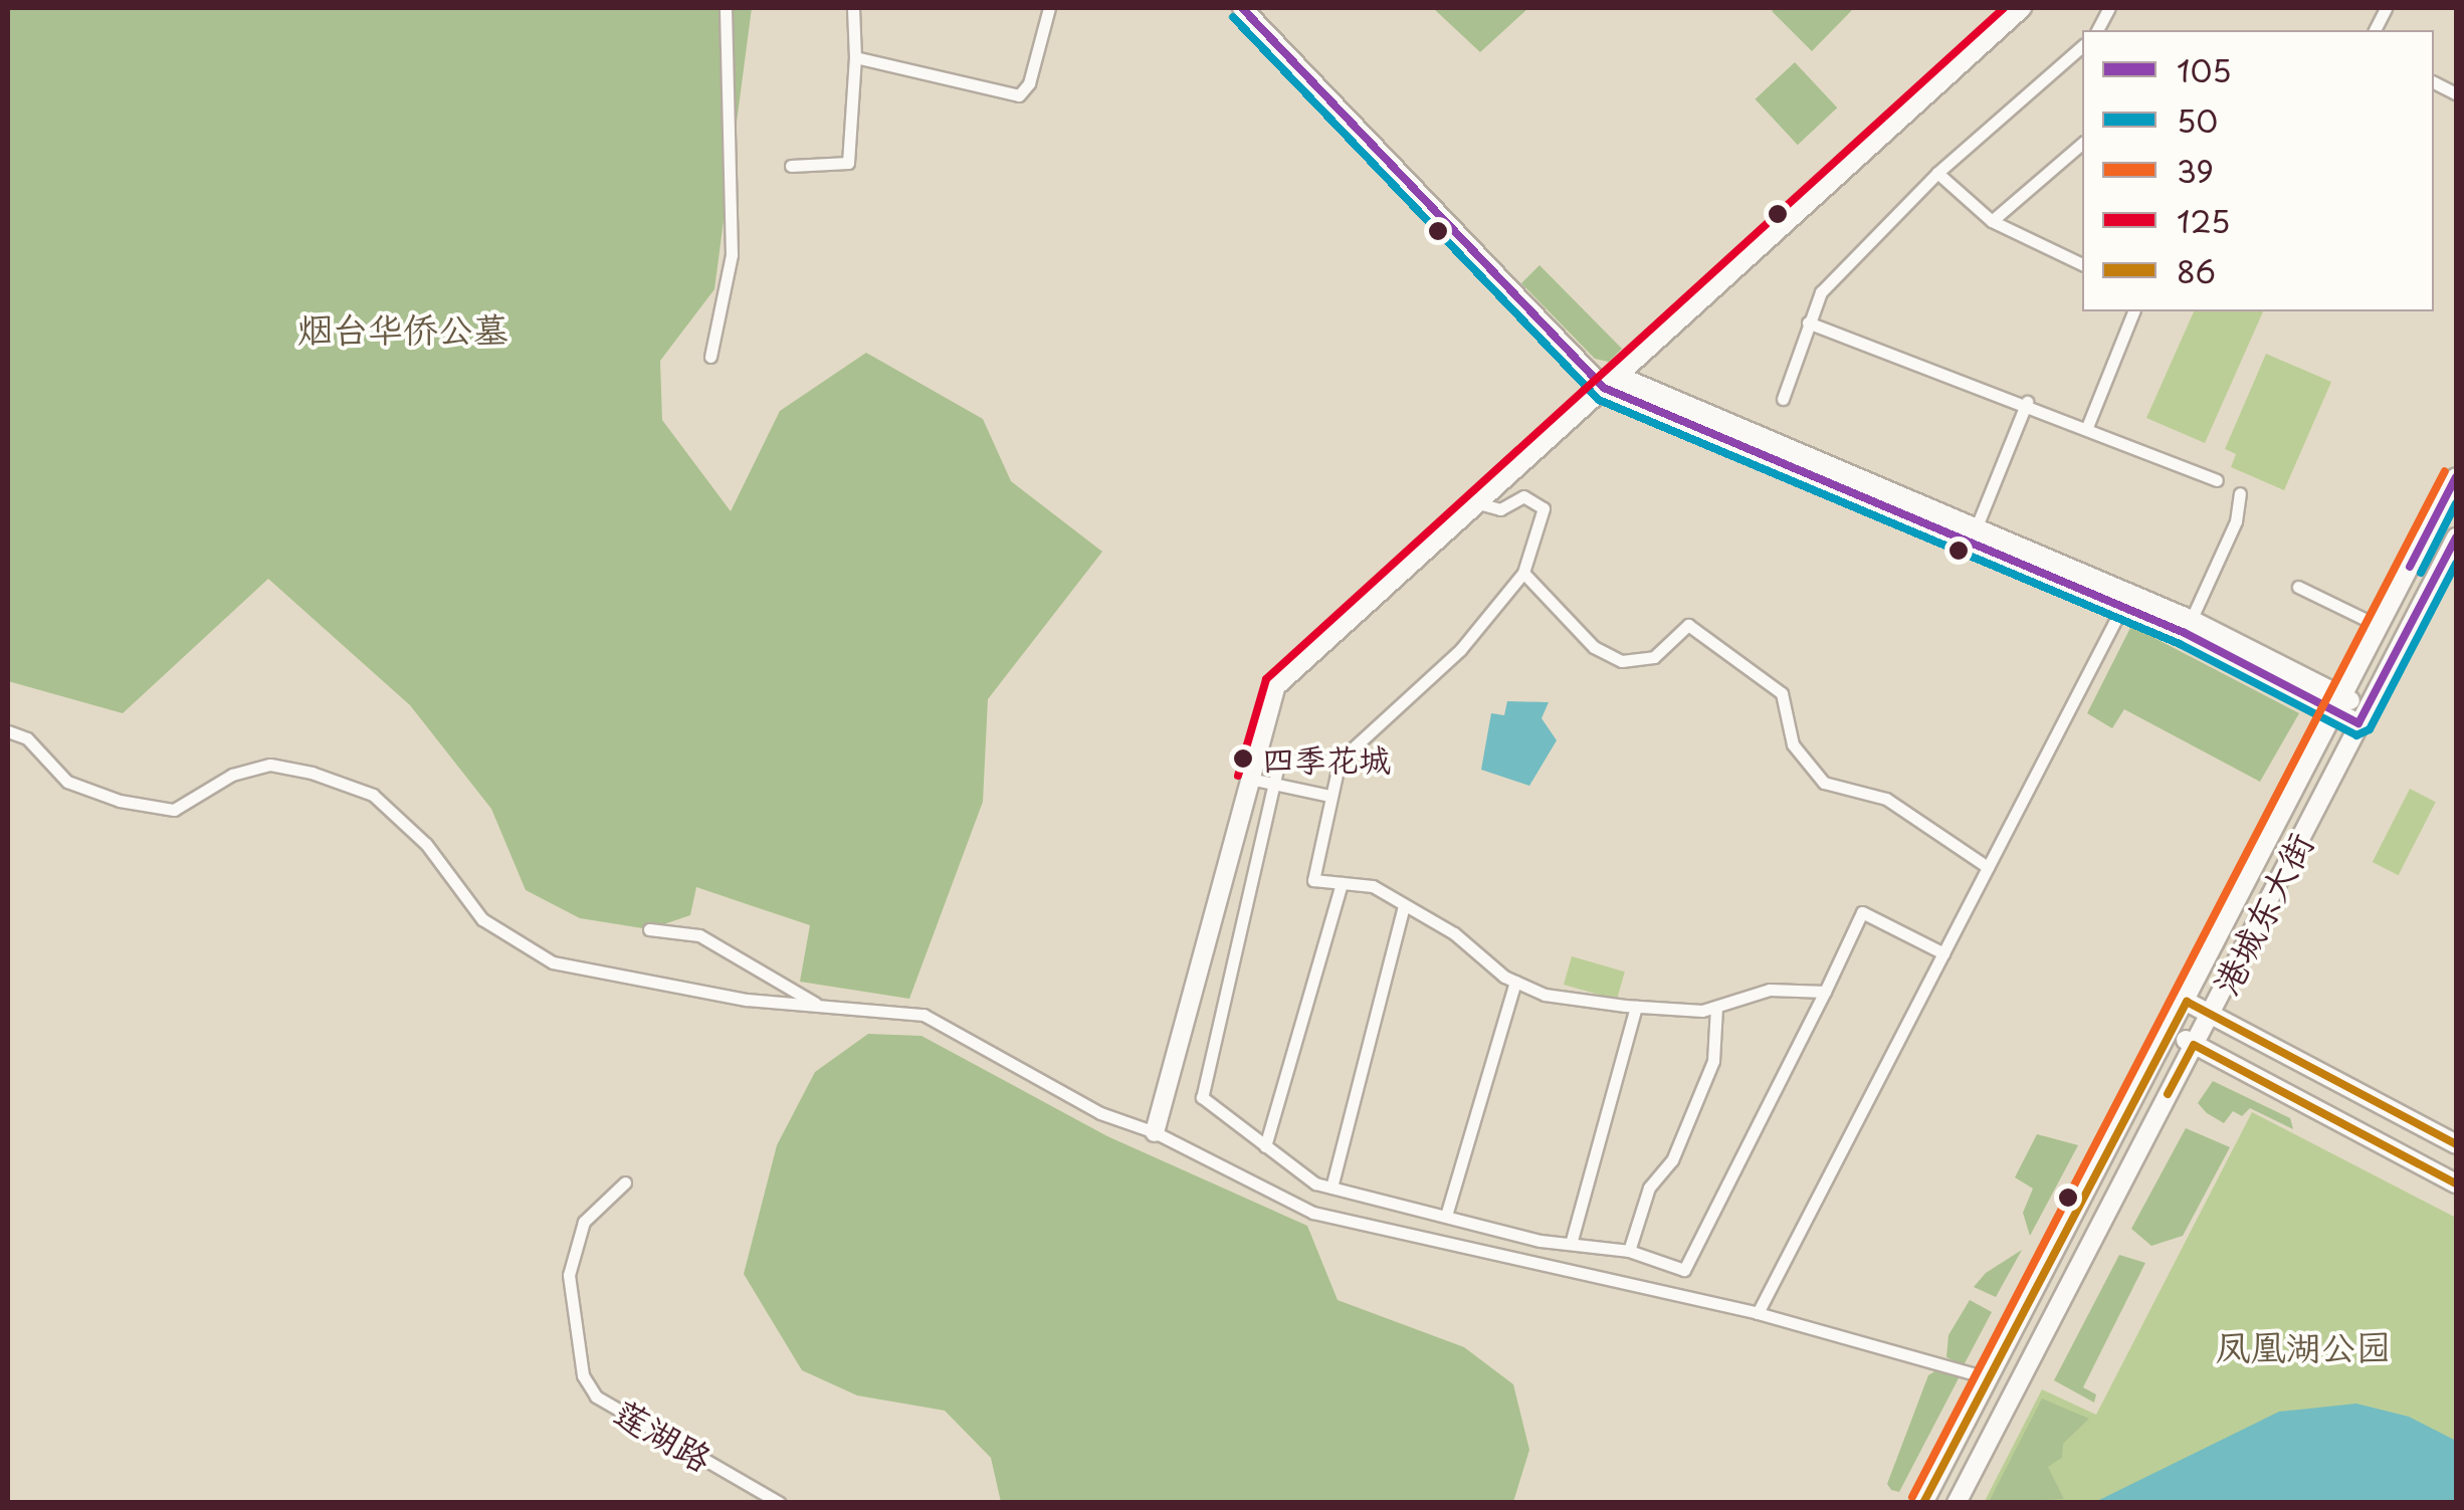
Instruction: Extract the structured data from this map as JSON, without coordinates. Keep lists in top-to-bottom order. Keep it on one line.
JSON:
{"streets":{"street":["港城东大街","莲湖路"]},"parks":["烟台华侨公墓","凤凰湖公园"],"places":["四季花城"],"lines":["transit line 105","transit line 125","transit line 50","transit line 39","transit line 86"],"legend":["105","50","39","125","86"]}
